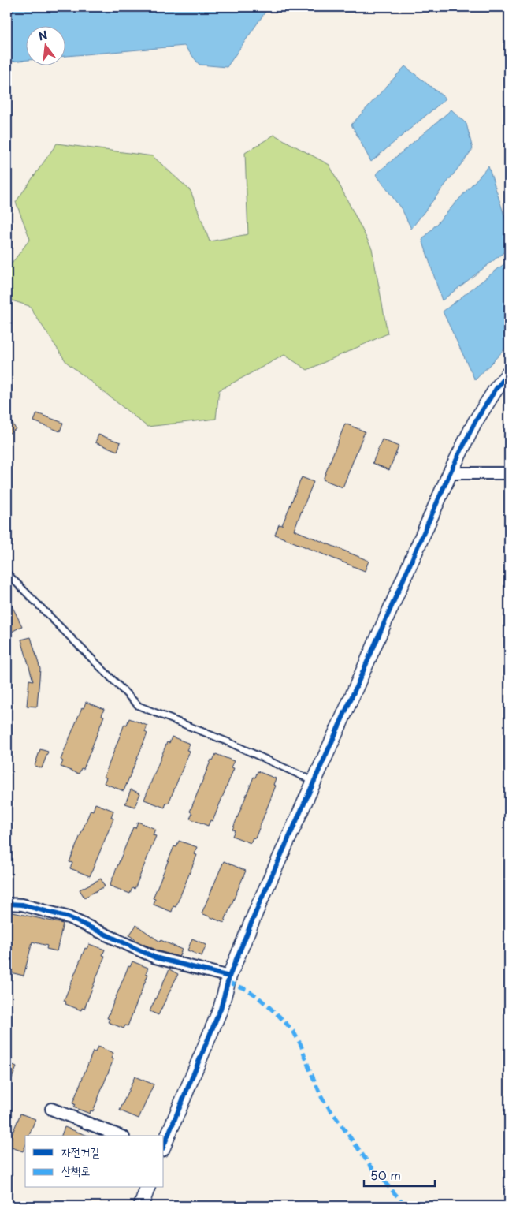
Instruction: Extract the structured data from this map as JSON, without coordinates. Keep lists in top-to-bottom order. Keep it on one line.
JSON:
{"legend":["자전거길","산책로"],"scale_bar":"50 m","north":"top"}
